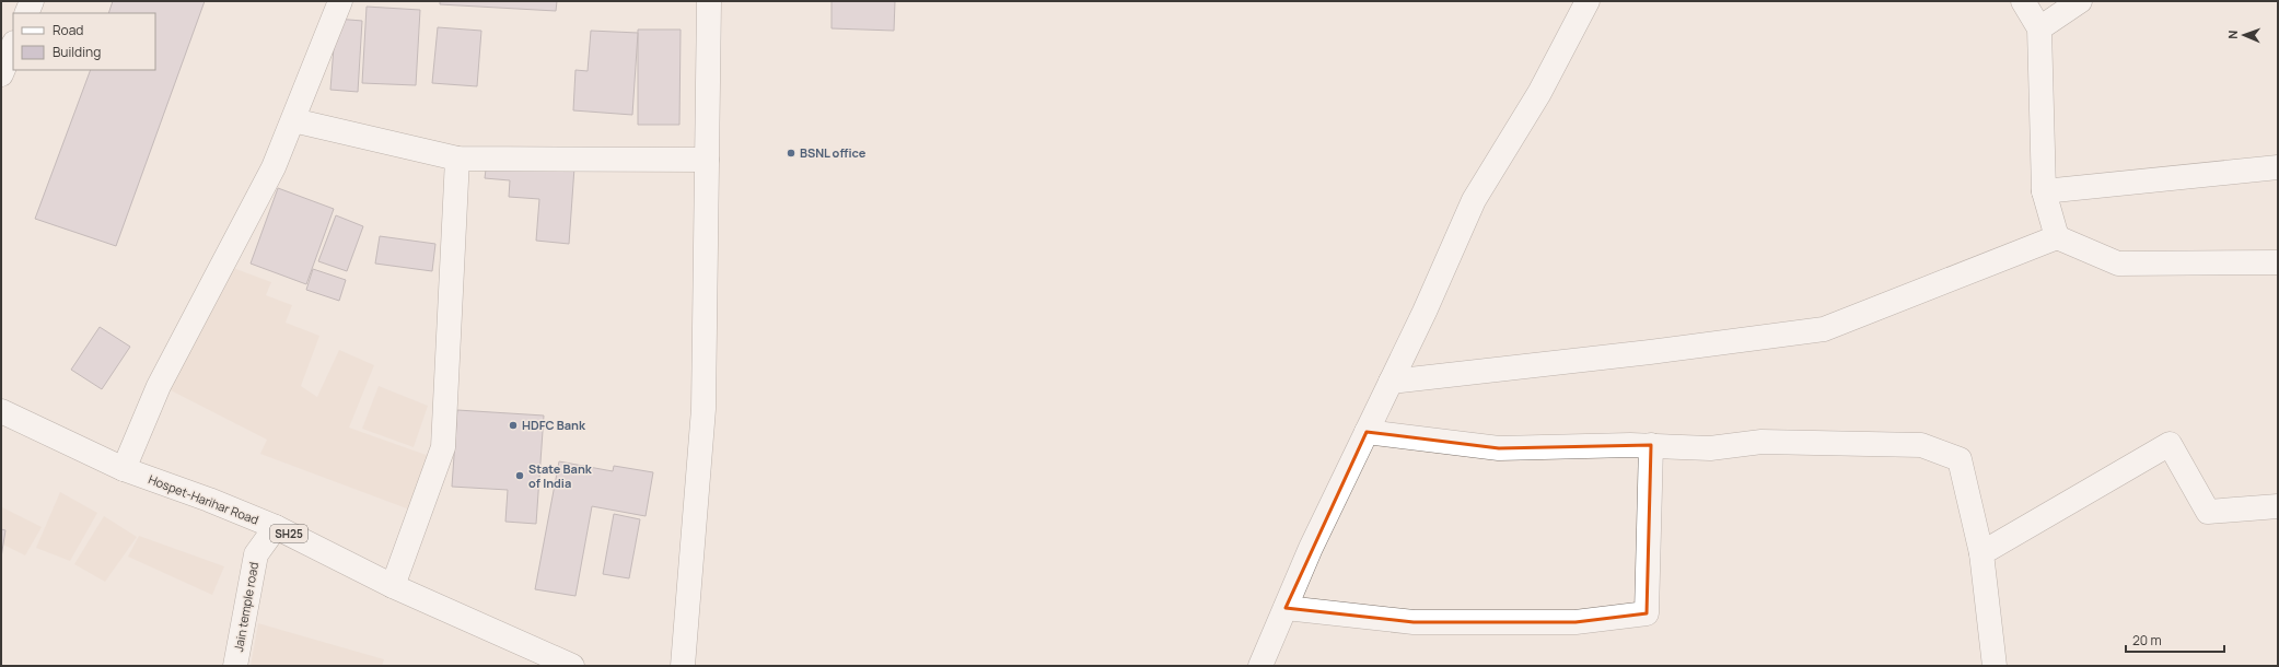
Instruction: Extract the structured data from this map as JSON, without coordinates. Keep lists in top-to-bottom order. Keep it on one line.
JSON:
{"streets":{"street":["Hospet-Harihar Road","SH25","Jain temple road"]},"crossings":[["Hospet-Harihar Road","Jain temple road"]],"places":["BSNL office","HDFC Bank","State Bank of India"],"legend":["Road","Building"],"scale_bar":"20 m","north":"left"}
